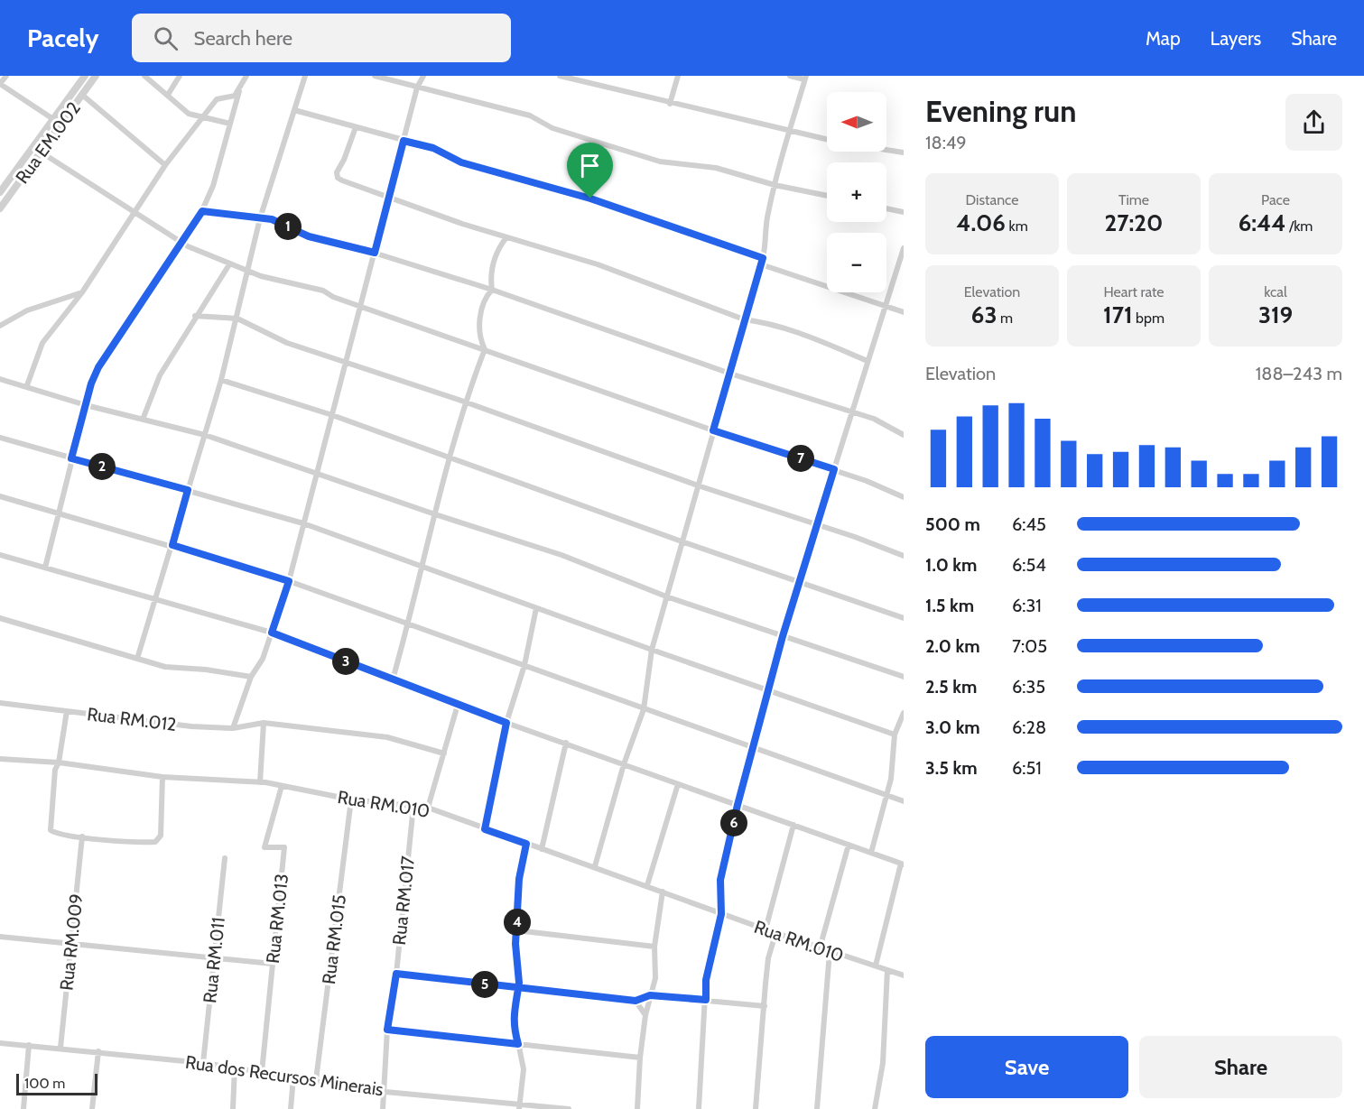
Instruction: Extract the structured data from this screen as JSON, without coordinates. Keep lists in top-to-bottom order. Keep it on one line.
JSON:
{"streets":{"street":["Rua EM.002","Rua RM.012","Rua RM.010","Rua RM.017","Rua RM.013","Rua RM.015","Rua RM.009","Rua RM.011","Rua dos Recursos Minerais"]},"crossings":[["Rua RM.010","Rua RM.017"],["Rua RM.010","Rua RM.013"],["Rua RM.010","Rua RM.015"],["Rua RM.017","Rua dos Recursos Minerais"],["Rua RM.013","Rua dos Recursos Minerais"],["Rua RM.015","Rua dos Recursos Minerais"],["Rua RM.009","Rua dos Recursos Minerais"],["Rua RM.011","Rua dos Recursos Minerais"]],"scale_bar":"100 m","north":"left","page":{"header":"Pacely","search":"Search here","nav":["Map","Layers","Share"],"heading":["Evening run","18:49"],"map_buttons":["+","−"],"stats":[["Distance","4.06 km"],["Time","27:20"],["Pace","6:44 /km"],["Elevation","63 m"],["Heart rate","171 bpm"],["kcal","319"]],"pins":["1","7","2","3","6","4","5"],"chart":["Elevation","188–243 m"],"list":[{"name":"500 m","note":"6:45"},{"name":"1.0 km","note":"6:54"},{"name":"1.5 km","note":"6:31"},{"name":"2.0 km","note":"7:05"},{"name":"2.5 km","note":"6:35"},{"name":"3.0 km","note":"6:28"},{"name":"3.5 km","note":"6:51"}],"buttons":["Save","Share"],"scale":"100 m"}}
